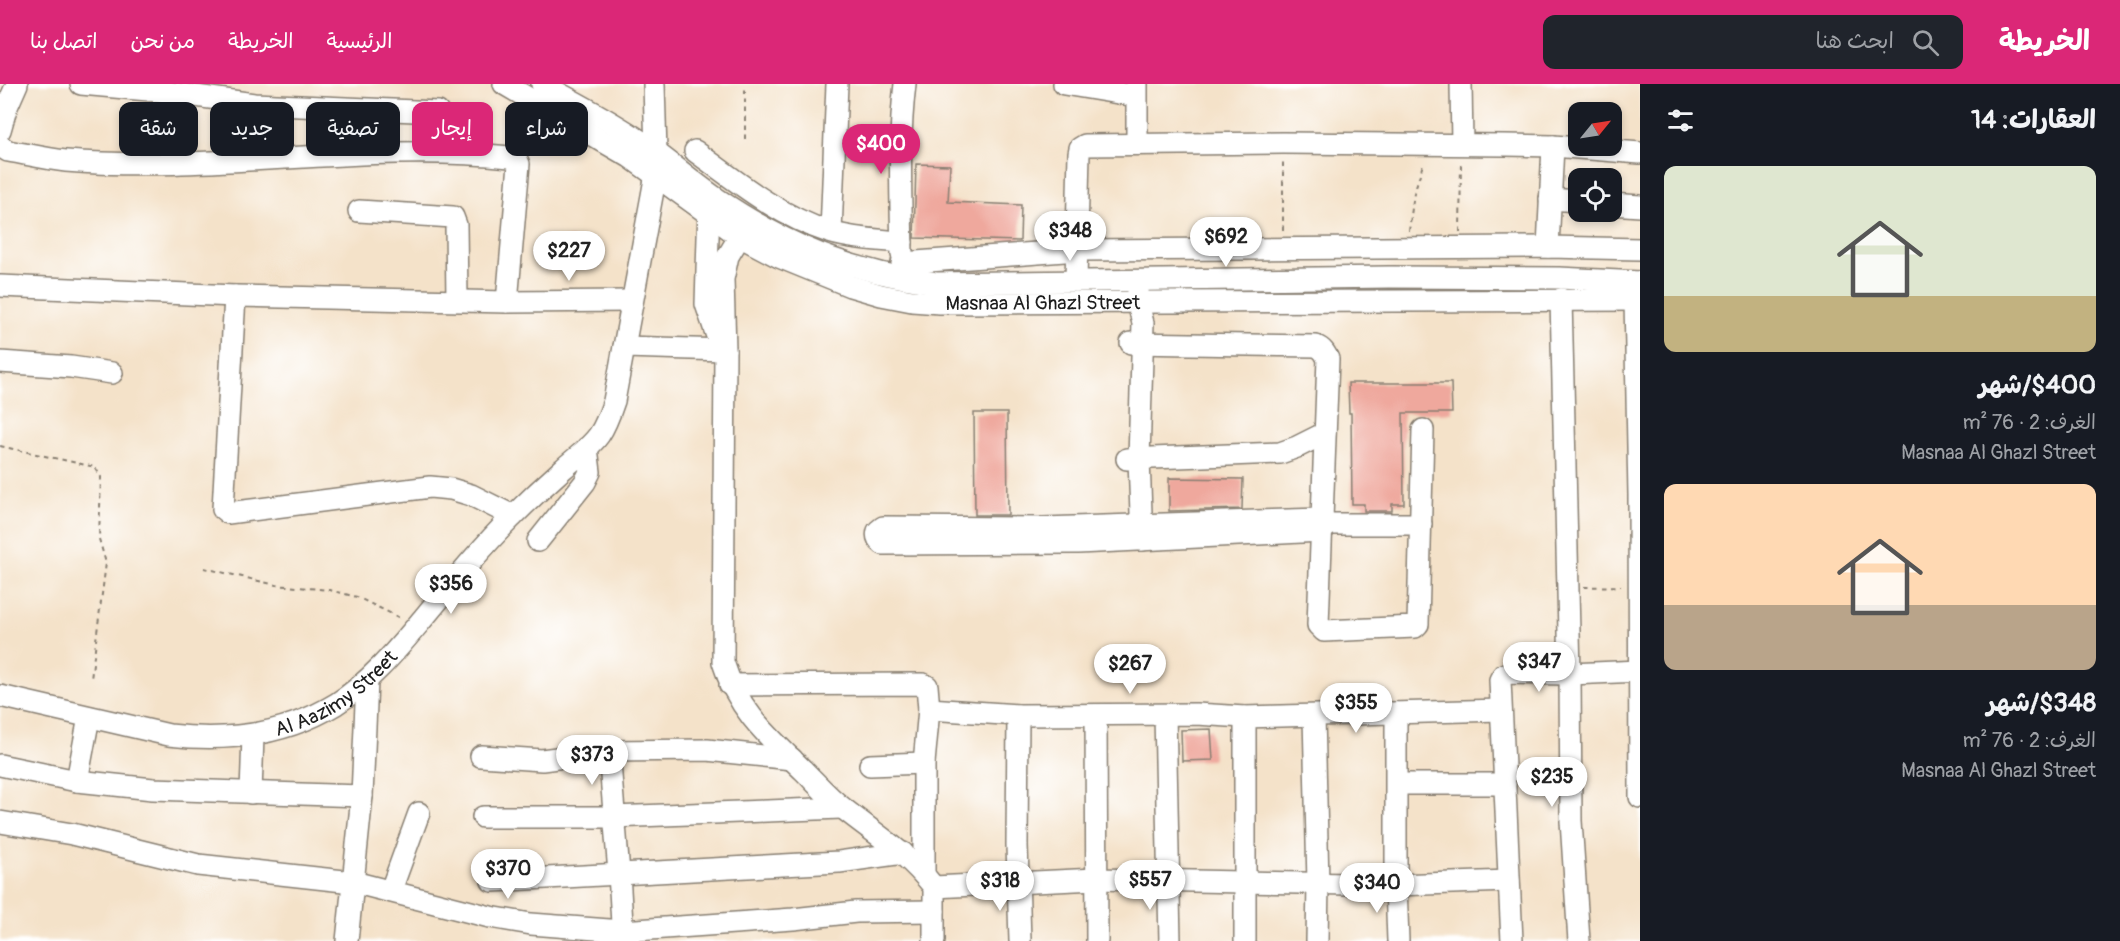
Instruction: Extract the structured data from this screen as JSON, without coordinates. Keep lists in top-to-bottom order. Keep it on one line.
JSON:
{"streets":{"street":["Masnaa Al Ghazl Street","Al Aazimy Street"]},"crossings":[["Masnaa Al Ghazl Street","Al Aazimy Street"]],"north":"top right","page":{"header":"الخريطة","search":"ابحث هنا","nav":["الرئيسية","الخريطة","من نحن","اتصل بنا"],"heading":"العقارات: 14","chip":["شراء","إيجار","تصفية","جديد","شقة"],"price":["$400","$348","$692","$227","$356","$347","$267","$355","$373","$235","$370","$557","$318","$340"],"list":[{"name":"$400/شهر","note":"الغرف: 2 · 76 m² · Masnaa Al Ghazl Street"},{"name":"$348/شهر","note":"الغرف: 2 · 76 m² · Masnaa Al Ghazl Street"}]}}
